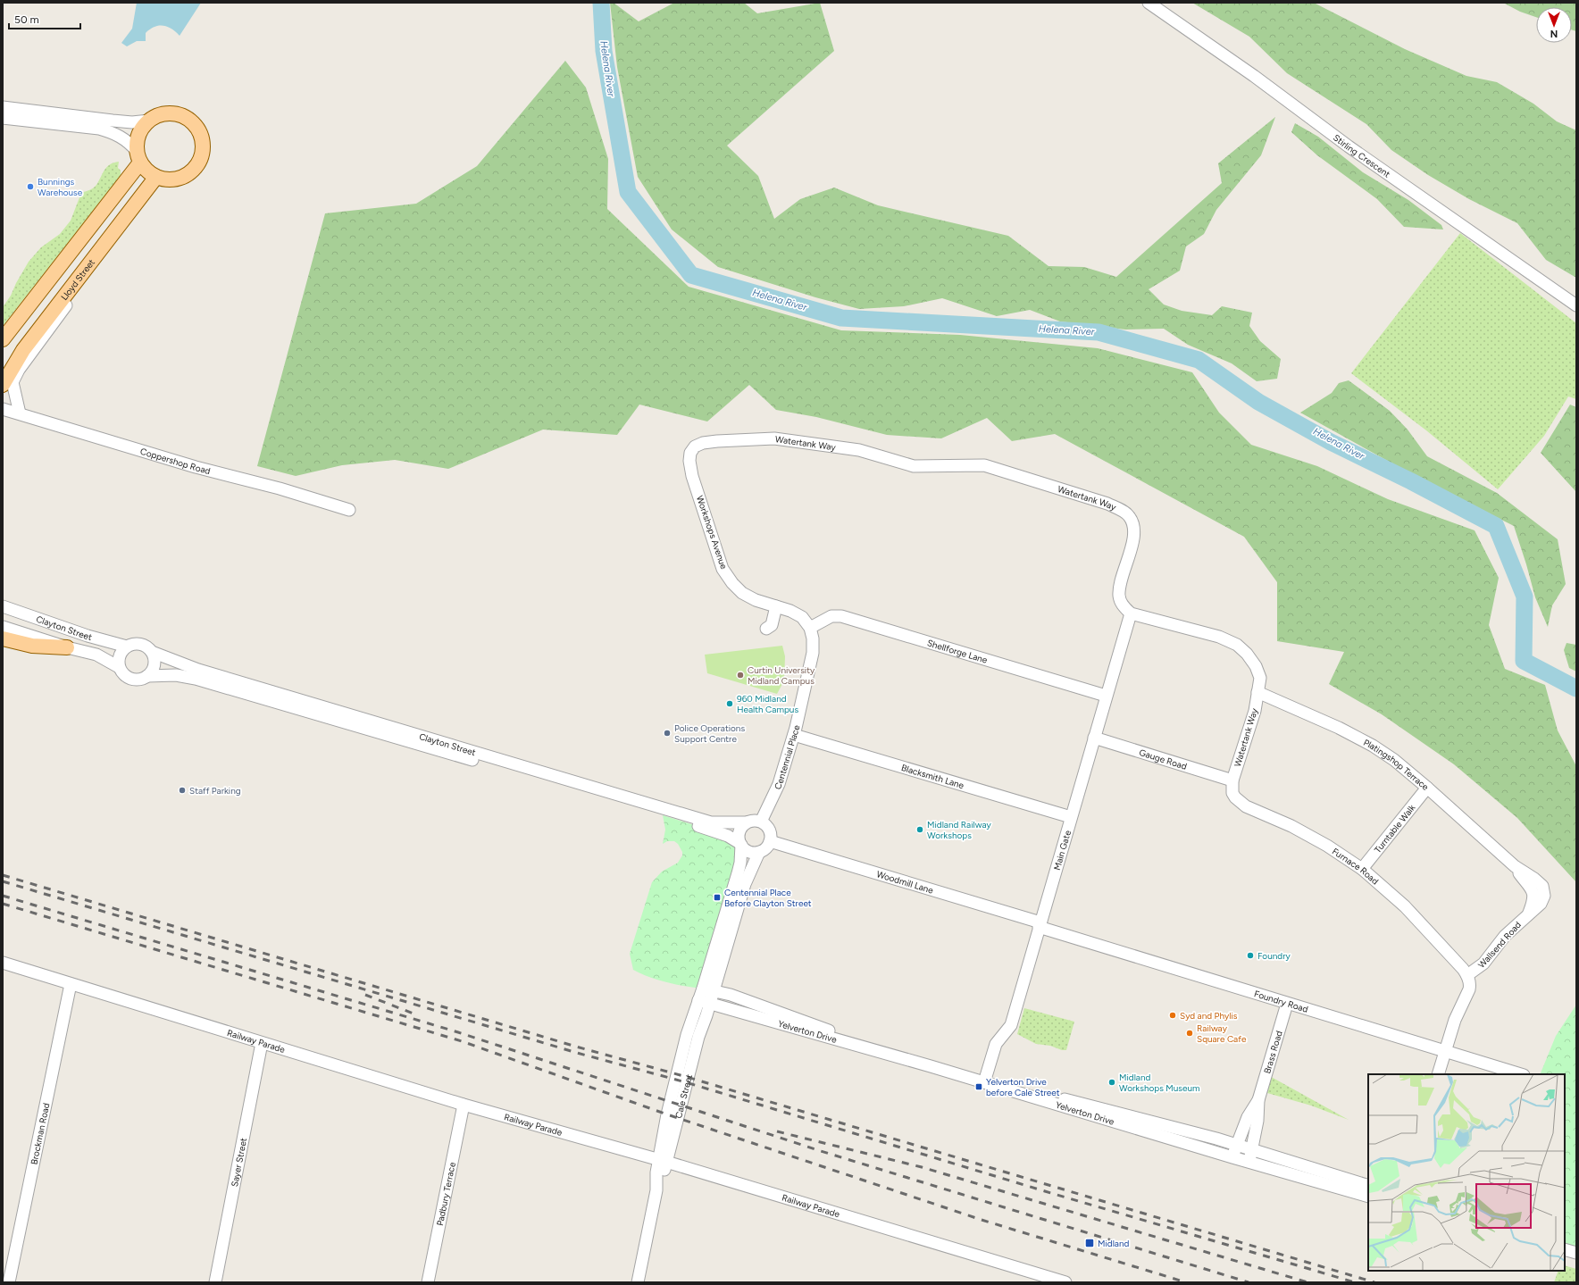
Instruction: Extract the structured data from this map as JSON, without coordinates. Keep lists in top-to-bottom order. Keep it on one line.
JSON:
{"streets":{"main road":["Lloyd Street"],"street":["Stirling Crescent","Watertank Way","Coppershop Road","Workshops Avenue","Clayton Street","Shellforge Lane","Centennial Place","Gauge Road","Platingshop Terrace","Blacksmith Lane","Turntable Walk","Main Gate","Furnace Road","Woodmill Lane","Wallsend Road","Foundry Road","Yelverton Drive","Railway Parade","Brass Road","Cale Street","Brockman Road","Sayer Street","Padbury Terrace"]},"crossings":[["Watertank Way","Workshops Avenue"],["Watertank Way","Gauge Road"],["Watertank Way","Platingshop Terrace"],["Watertank Way","Main Gate"],["Watertank Way","Furnace Road"],["Workshops Avenue","Shellforge Lane"],["Workshops Avenue","Centennial Place"],["Clayton Street","Centennial Place"],["Clayton Street","Woodmill Lane"],["Shellforge Lane","Centennial Place"],["Shellforge Lane","Main Gate"],["Centennial Place","Blacksmith Lane"],["Centennial Place","Woodmill Lane"],["Gauge Road","Main Gate"],["Gauge Road","Furnace Road"],["Platingshop Terrace","Turntable Walk"],["Platingshop Terrace","Wallsend Road"],["Blacksmith Lane","Main Gate"],["Turntable Walk","Furnace Road"],["Main Gate","Woodmill Lane"],["Main Gate","Foundry Road"],["Main Gate","Yelverton Drive"],["Furnace Road","Wallsend Road"],["Woodmill Lane","Foundry Road"],["Foundry Road","Brass Road"],["Yelverton Drive","Brass Road"],["Yelverton Drive","Cale Street"],["Railway Parade","Cale Street"],["Railway Parade","Brockman Road"],["Railway Parade","Sayer Street"],["Railway Parade","Padbury Terrace"]],"water":["Helena River"],"places":{"other":["Bunnings Warehouse","Curtin University Midland Campus","960 Midland Health Campus","Police Operations Support Centre","Staff Parking","Midland Railway Workshops","Foundry","Syd and Phylis","Railway Square Cafe","Midland Workshops Museum"],"transit":["Centennial Place Before Clayton Street","Yelverton Drive before Cale Street","Midland"]},"scale_bar":"50 m","north":"bottom"}
